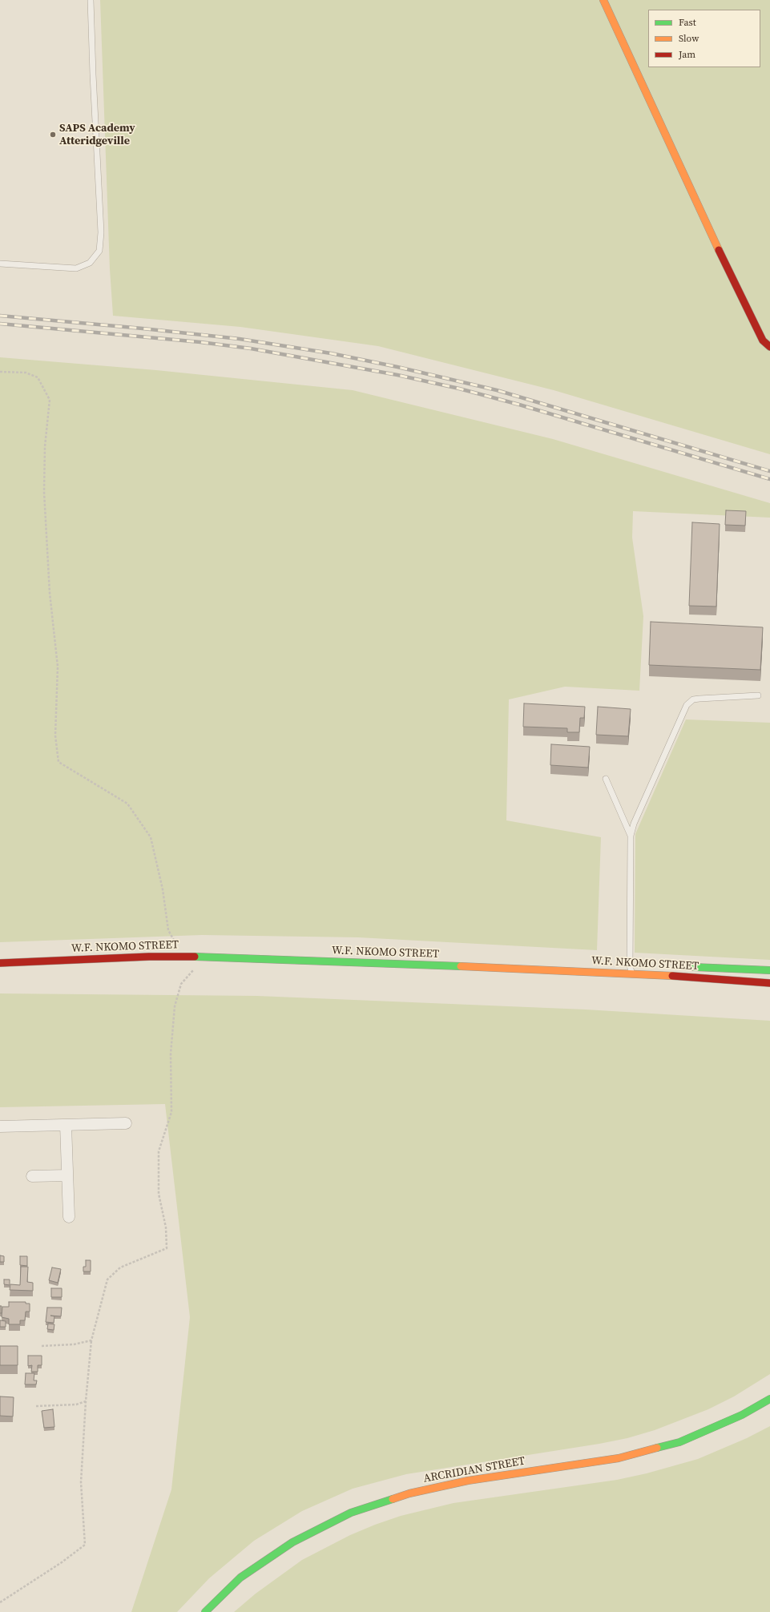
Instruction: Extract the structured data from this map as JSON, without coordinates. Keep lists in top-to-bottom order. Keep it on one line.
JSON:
{"streets":{"main road":["W.F. NKOMO STREET","ARCRIDIAN STREET"]},"places":["SAPS Academy Atteridgeville"],"legend":["Fast","Slow","Jam"]}
